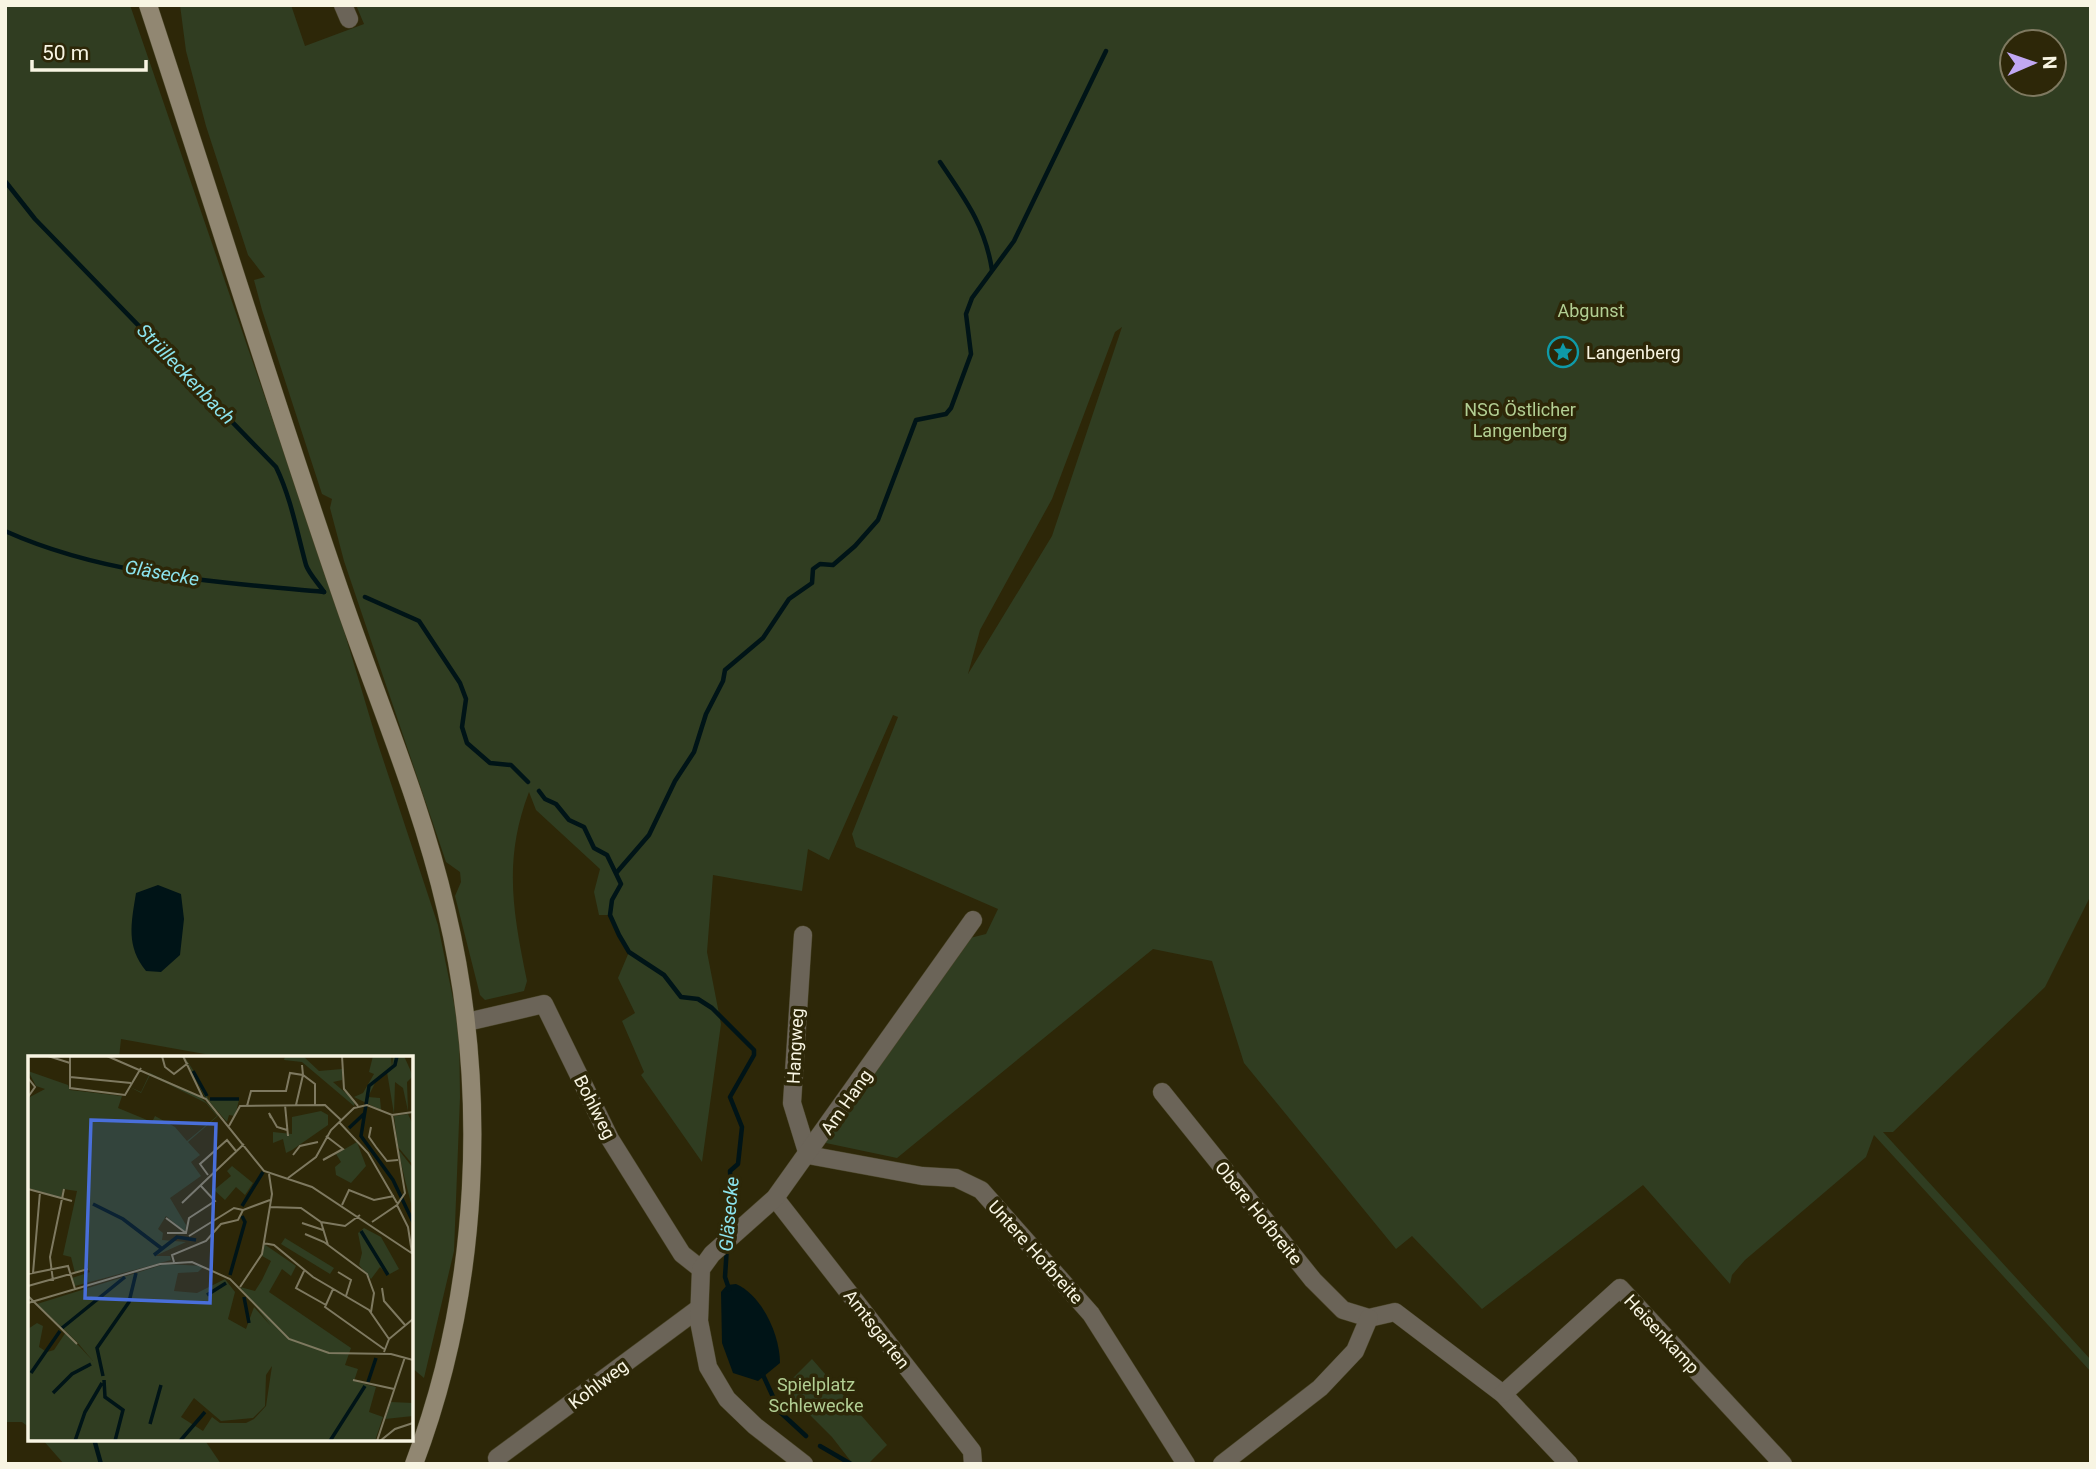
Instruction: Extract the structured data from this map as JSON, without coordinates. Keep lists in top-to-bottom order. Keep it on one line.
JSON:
{"streets":{"street":["Hangweg","Am Hang","Bohlweg","Obere Hofbreite","Untere Hofbreite","Amtsgarten","Heisenkamp","Kohlweg"]},"crossings":[["Hangweg","Am Hang"],["Hangweg","Untere Hofbreite"],["Am Hang","Bohlweg"],["Am Hang","Untere Hofbreite"],["Am Hang","Amtsgarten"]],"water":["Strülleckenbach","Gläsecke"],"parks":["Abgunst","NSG Östlicher Langenberg","Spielplatz Schlewecke"],"places":{"place":["Langenberg"]},"scale_bar":"50 m","north":"right"}
